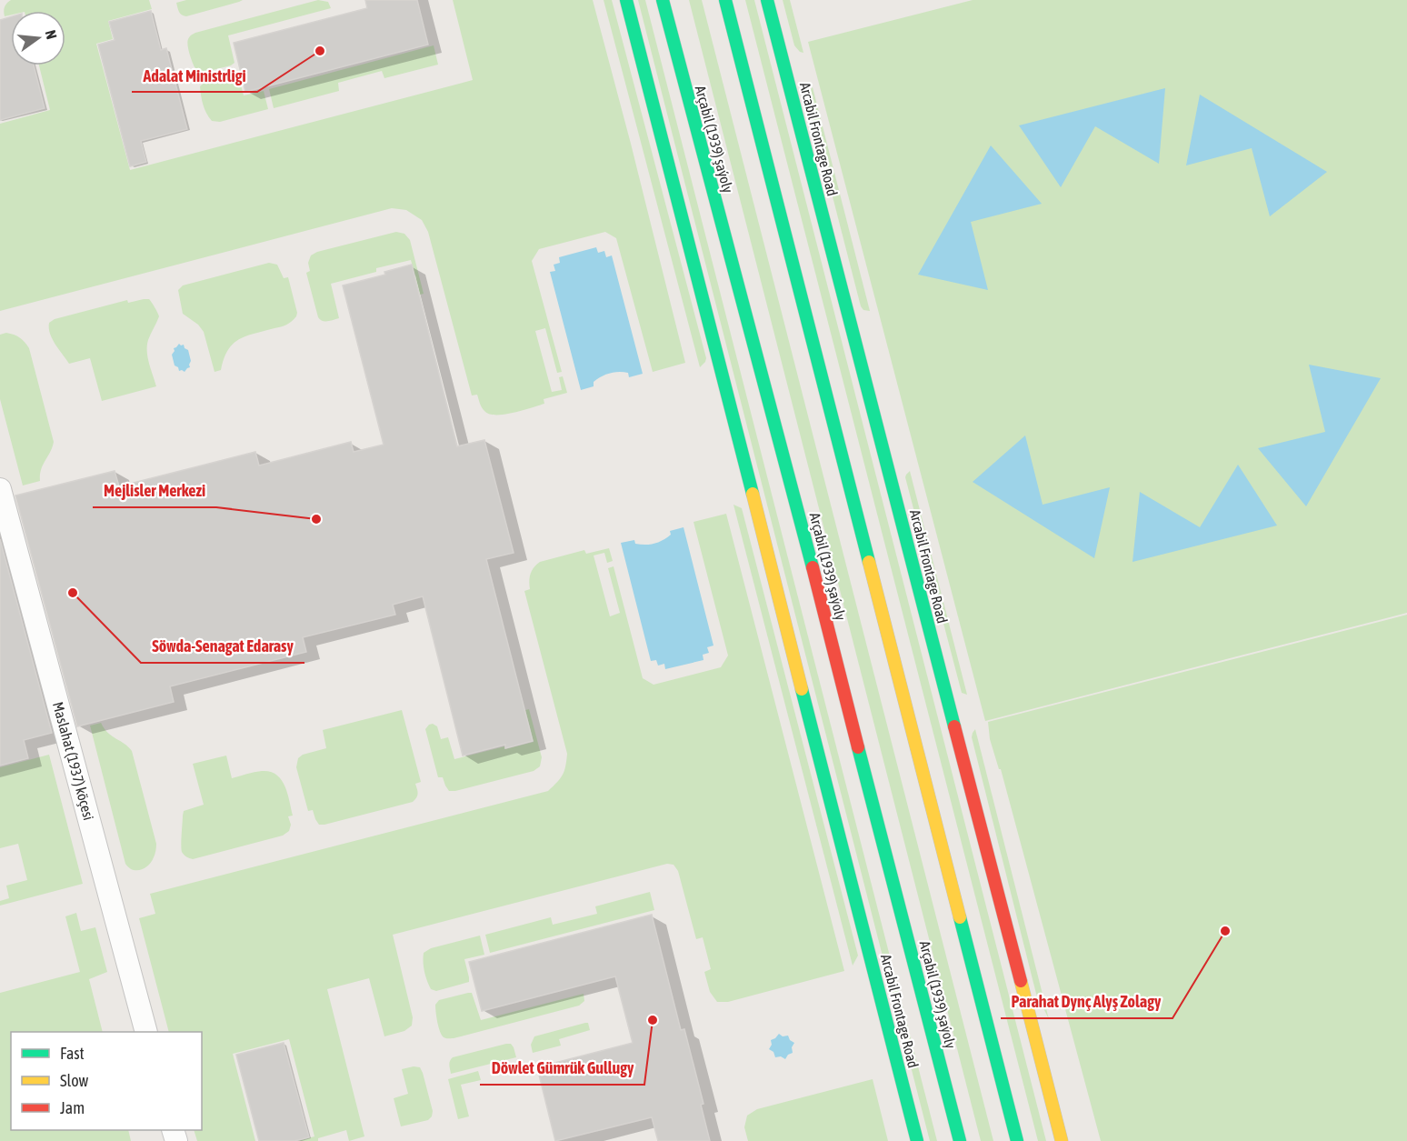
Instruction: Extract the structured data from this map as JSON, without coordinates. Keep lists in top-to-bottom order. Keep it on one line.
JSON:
{"streets":{"street":["Arçabil (1939) şaýoly","Arcabil Frontage Road","Maslahat (1937) köçesi"]},"places":["Adalat Ministrligi","Mejlisler Merkezi","Söwda-Senagat Edarasy","Parahat Dynç Alyş Zolagy","Döwlet Gümrük Gullugy"],"legend":["Fast","Slow","Jam"],"north":"right"}
